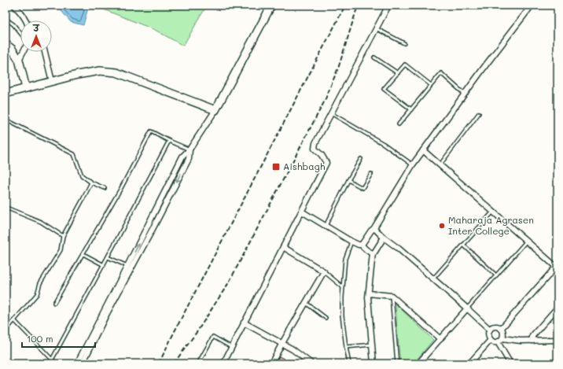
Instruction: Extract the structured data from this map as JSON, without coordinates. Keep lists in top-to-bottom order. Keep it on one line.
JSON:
{"places":{"transit":["Aishbagh"],"other":["Maharaja Agrasen Inter College"]},"scale_bar":"100 m","north":"top"}
